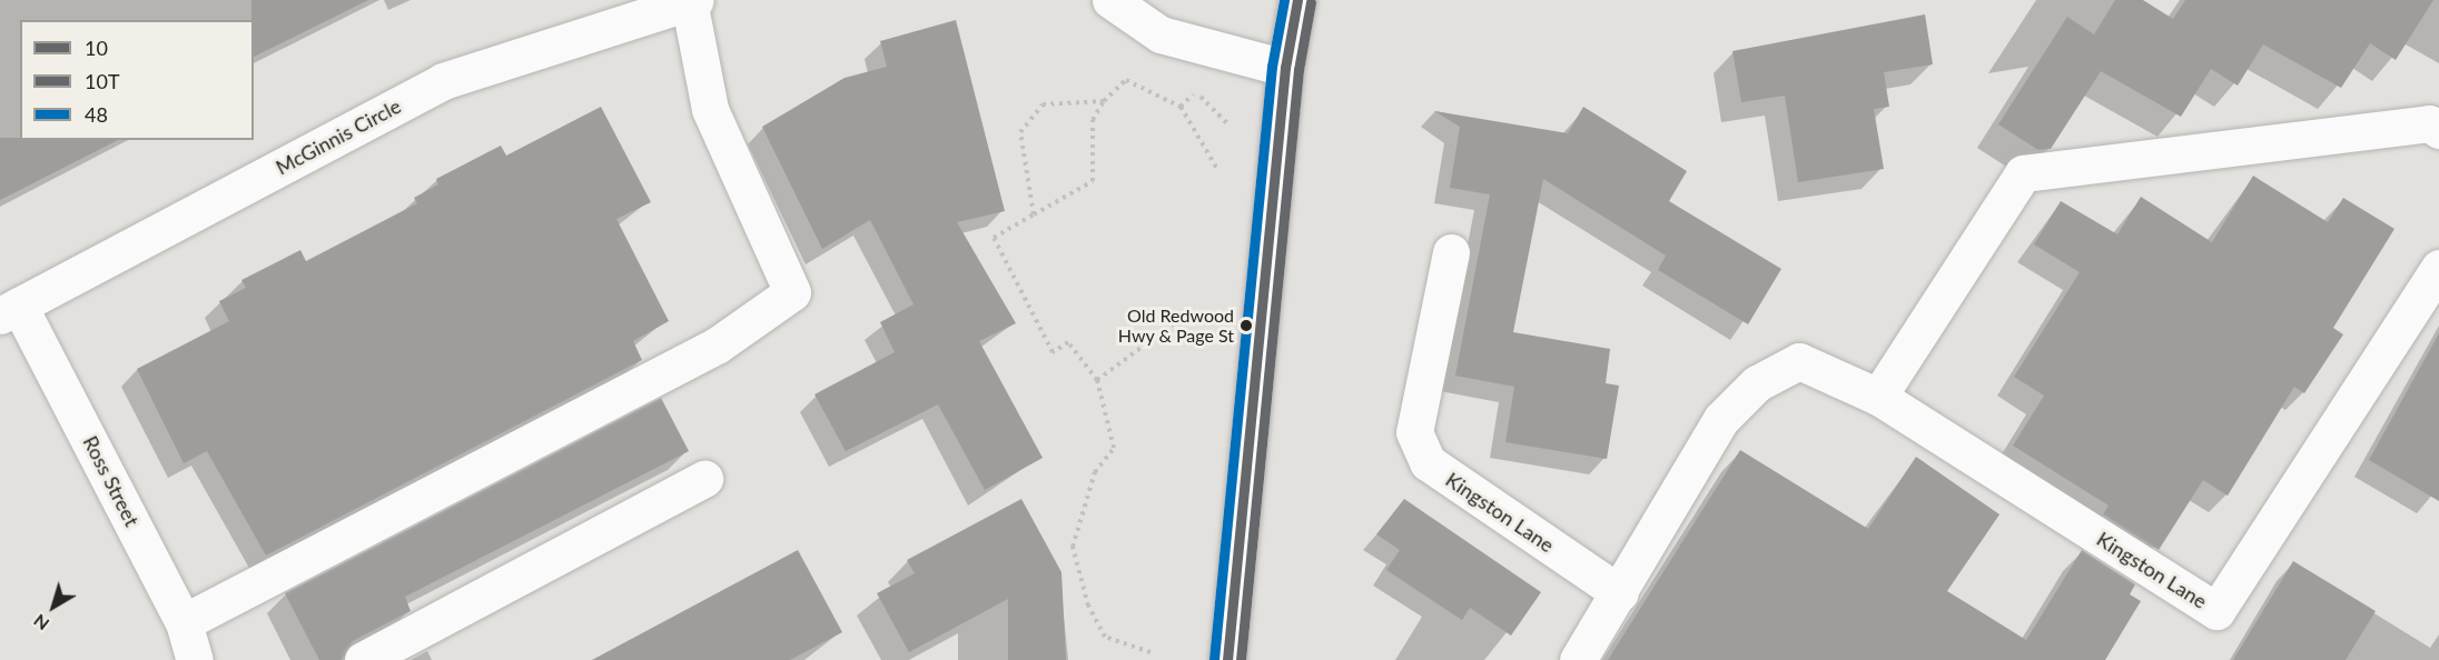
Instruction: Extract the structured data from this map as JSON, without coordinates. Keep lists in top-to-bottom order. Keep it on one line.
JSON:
{"streets":{"street":["McGinnis Circle","Ross Street","Kingston Lane"]},"crossings":[["McGinnis Circle","Ross Street"]],"places":["Old Redwood Hwy & Page St"],"lines":["transit line 10","transit line 48","transit line 10T"],"legend":["10","10T","48"],"north":"bottom left"}
